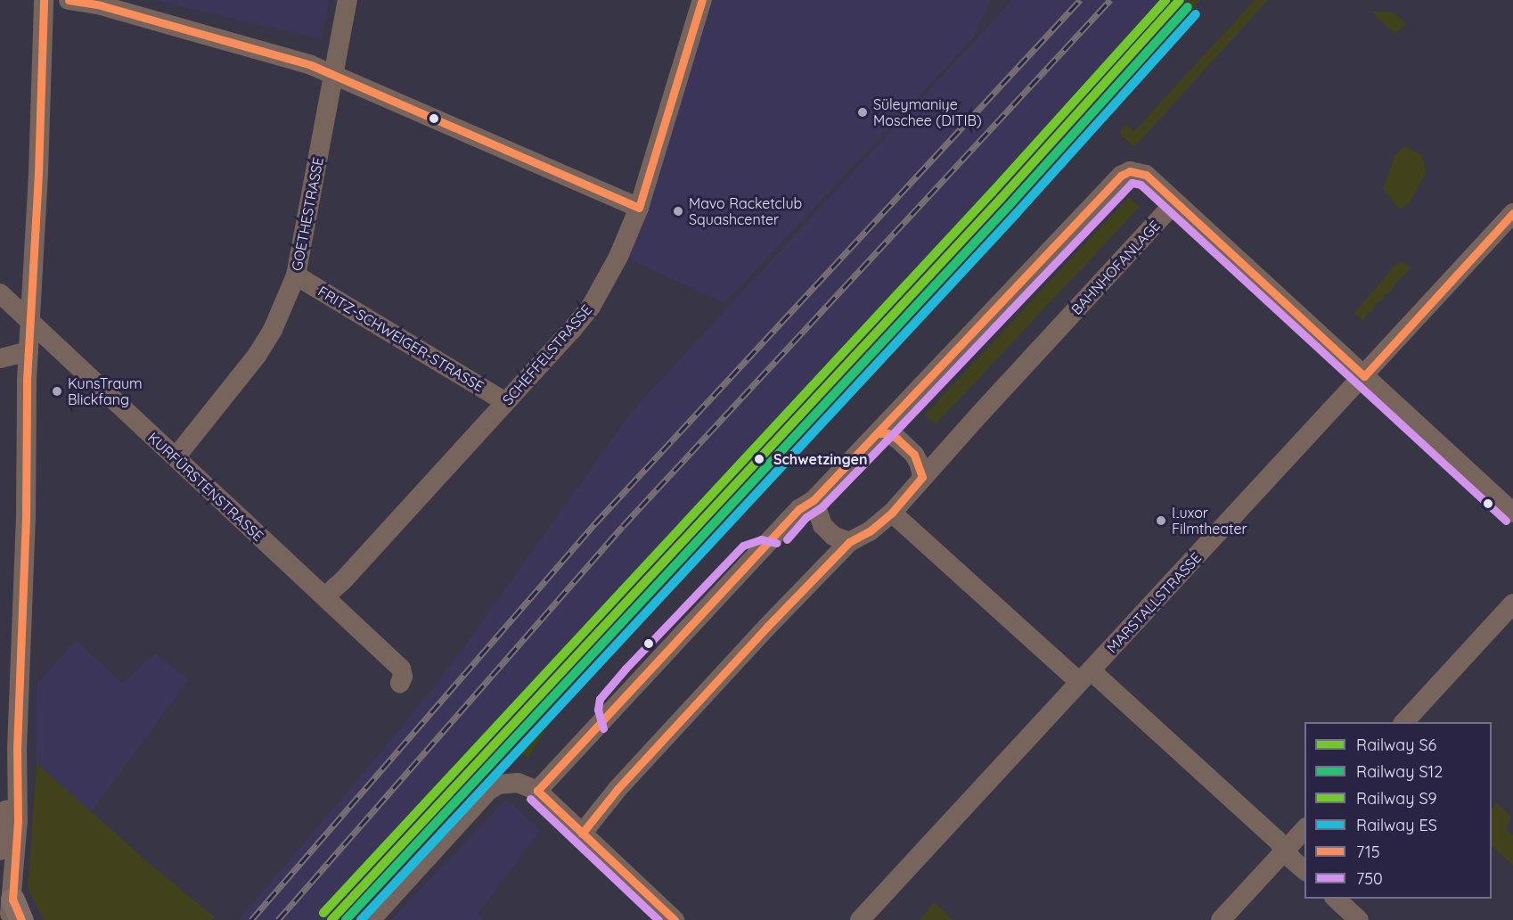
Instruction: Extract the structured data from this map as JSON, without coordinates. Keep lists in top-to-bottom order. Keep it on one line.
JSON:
{"streets":{"street":["GOETHESTRASSE","BAHNHOFANLAGE","FRITZ-SCHWEIGER-STRASSE","SCHEFFELSTRASSE","KURFÜRSTENSTRASSE","MARSTALLSTRASSE"]},"crossings":[["GOETHESTRASSE","FRITZ-SCHWEIGER-STRASSE"],["GOETHESTRASSE","KURFÜRSTENSTRASSE"],["FRITZ-SCHWEIGER-STRASSE","SCHEFFELSTRASSE"],["SCHEFFELSTRASSE","KURFÜRSTENSTRASSE"]],"places":["Süleymaniye Moschee (DITIB)","Mavo Racketclub Squashcenter","KunsTraum Blickfang","Schwetzingen","Luxor Filmtheater"],"lines":["rail line S6","rail line S9","transit line 715","rail line S12","rail line ES","transit line 750"],"legend":["Railway S6","Railway S12","Railway S9","Railway ES","715","750"]}
